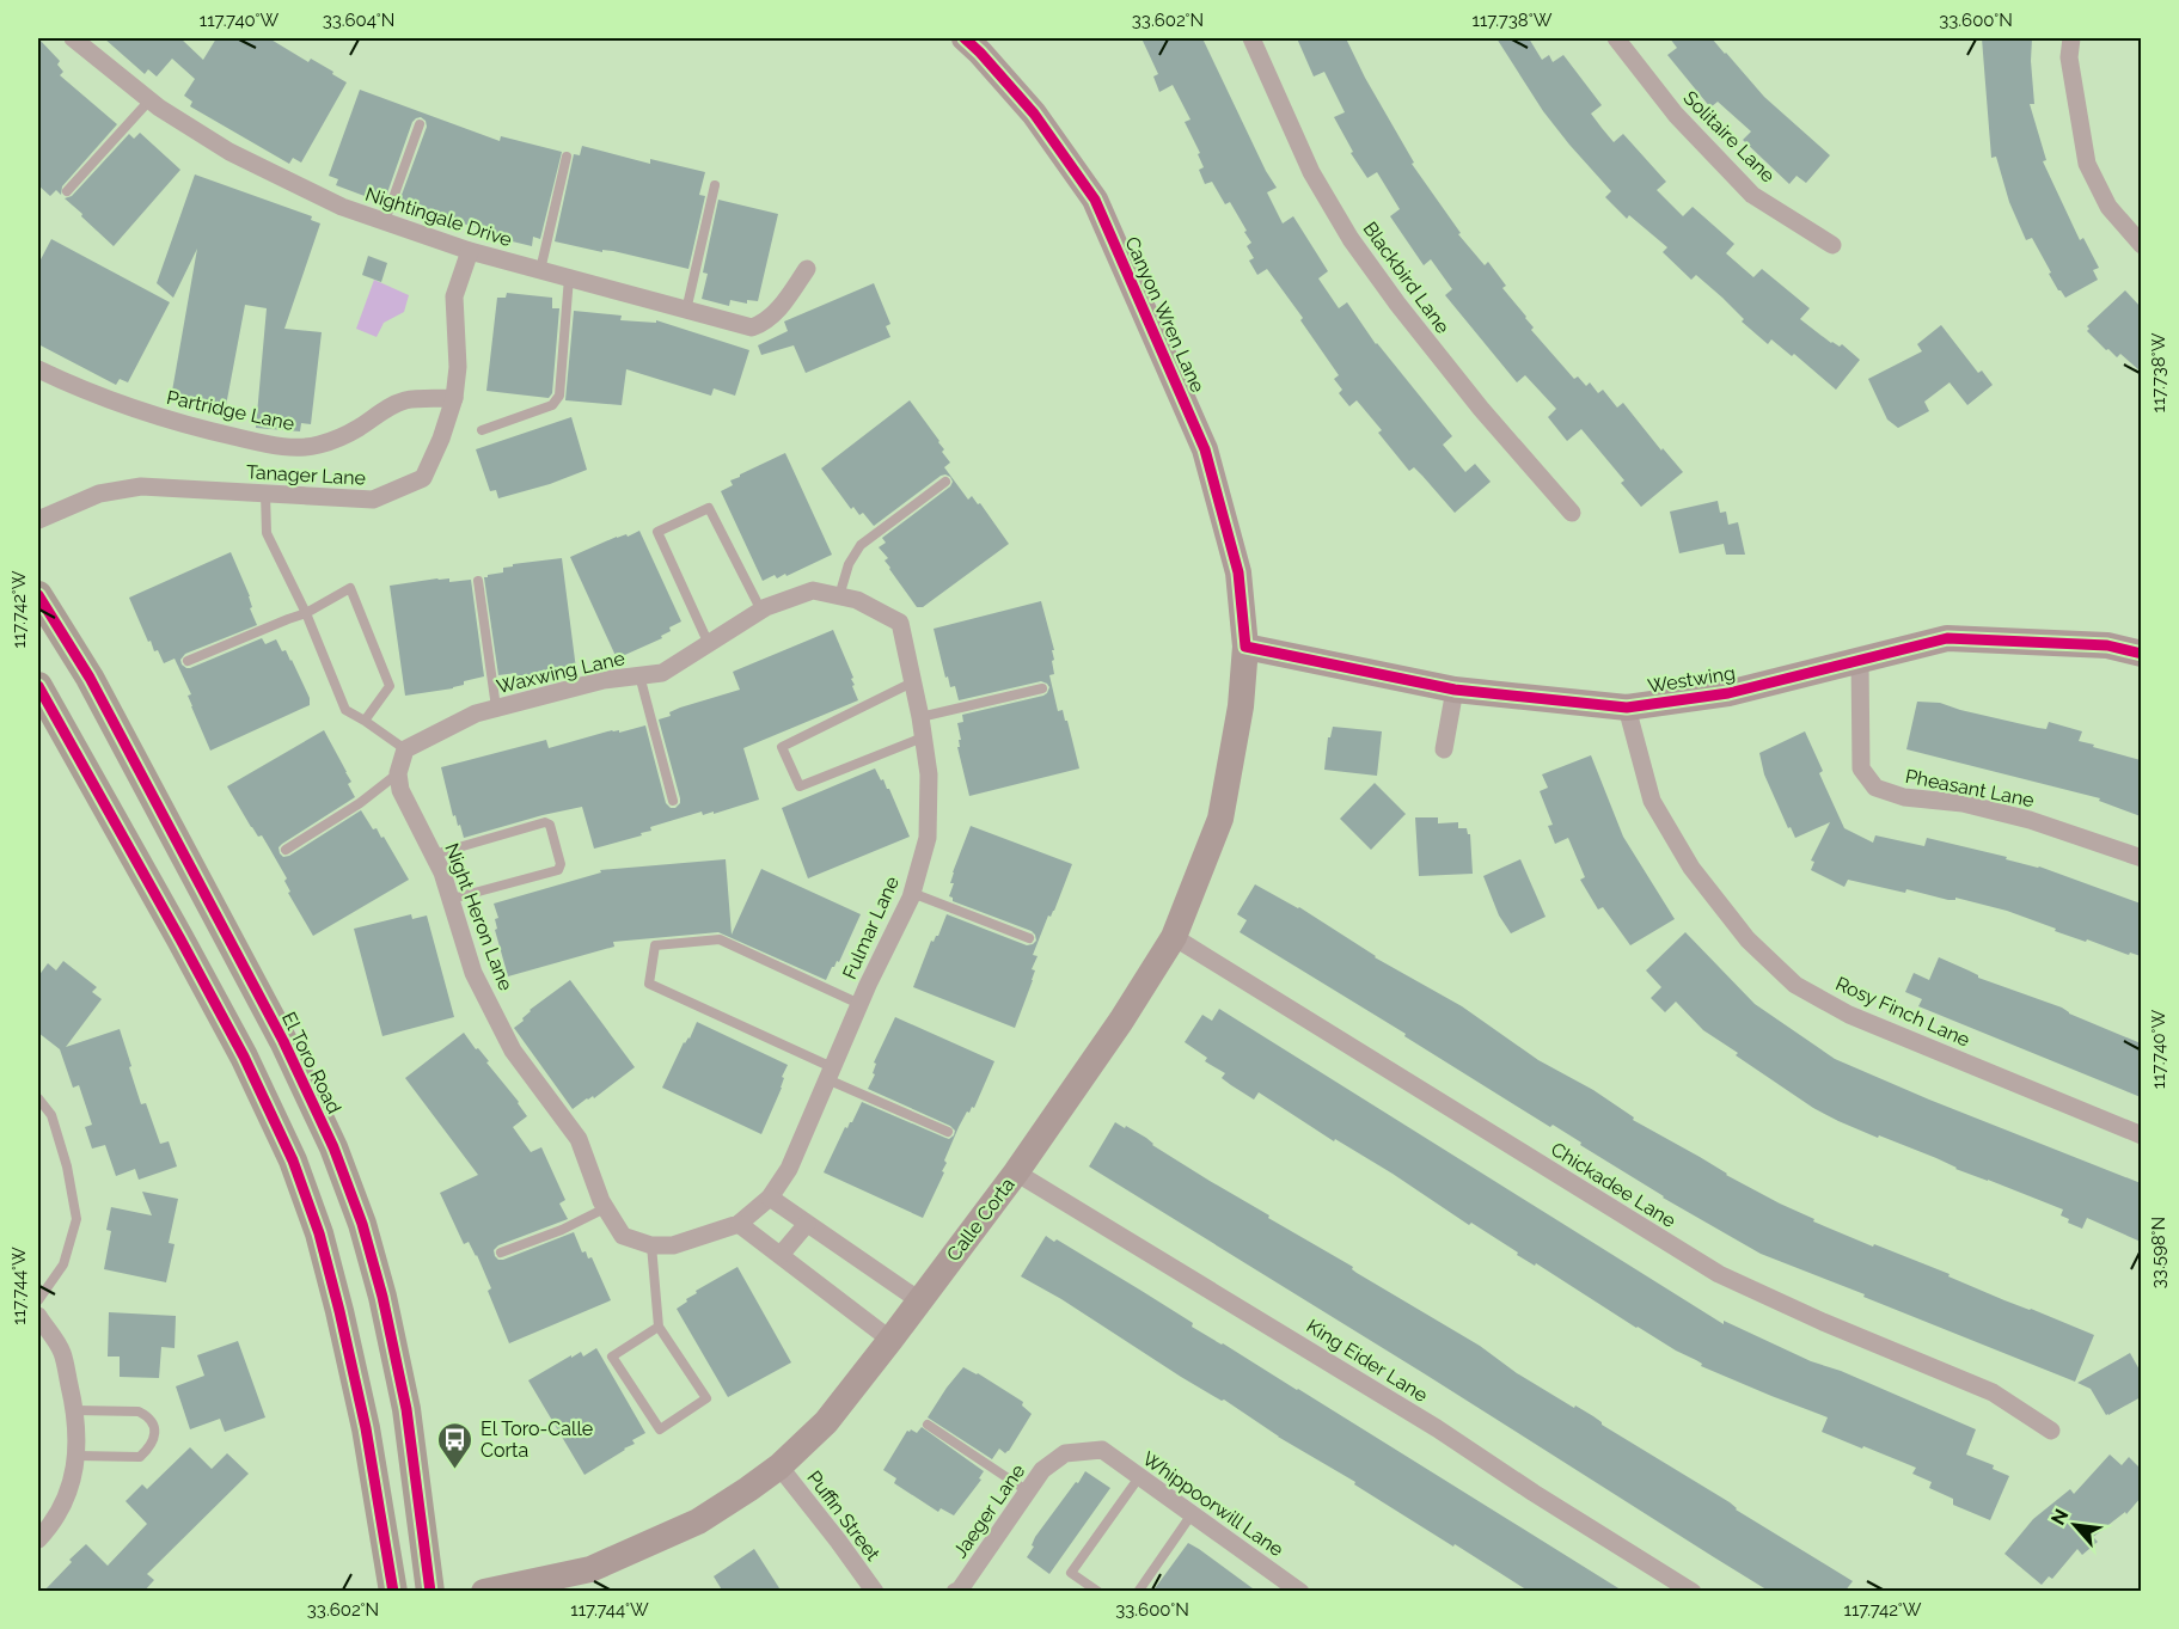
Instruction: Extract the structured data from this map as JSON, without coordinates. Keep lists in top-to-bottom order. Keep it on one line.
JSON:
{"streets":{"main road":["El Toro Road"],"street":["Solitaire Lane","Nightingale Drive","Blackbird Lane","Canyon Wren Lane","Partridge Lane","Tanager Lane","Waxwing Lane","Westwing","Pheasant Lane","Night Heron Lane","Fulmar Lane","Rosy Finch Lane","Chickadee Lane","Calle Corta","King Eider Lane","Whippoorwill Lane","Jaeger Lane","Puffin Street"]},"crossings":[["Nightingale Drive","Tanager Lane"],["Canyon Wren Lane","Westwing"],["Canyon Wren Lane","Calle Corta"],["Partridge Lane","Tanager Lane"],["Waxwing Lane","Fulmar Lane"],["Westwing","Pheasant Lane"],["Westwing","Rosy Finch Lane"],["Westwing","Calle Corta"],["Night Heron Lane","Fulmar Lane"],["Chickadee Lane","Calle Corta"],["Calle Corta","King Eider Lane"],["Calle Corta","Puffin Street"],["Whippoorwill Lane","Jaeger Lane"]],"places":{"bus stop":["El Toro-Calle Corta"]},"north":"top left","coordinates":["117.740°W","33.604°N","33.602°N","117.738°W","33.600°N","117.742°W","33.598°N","117.744°W"]}
